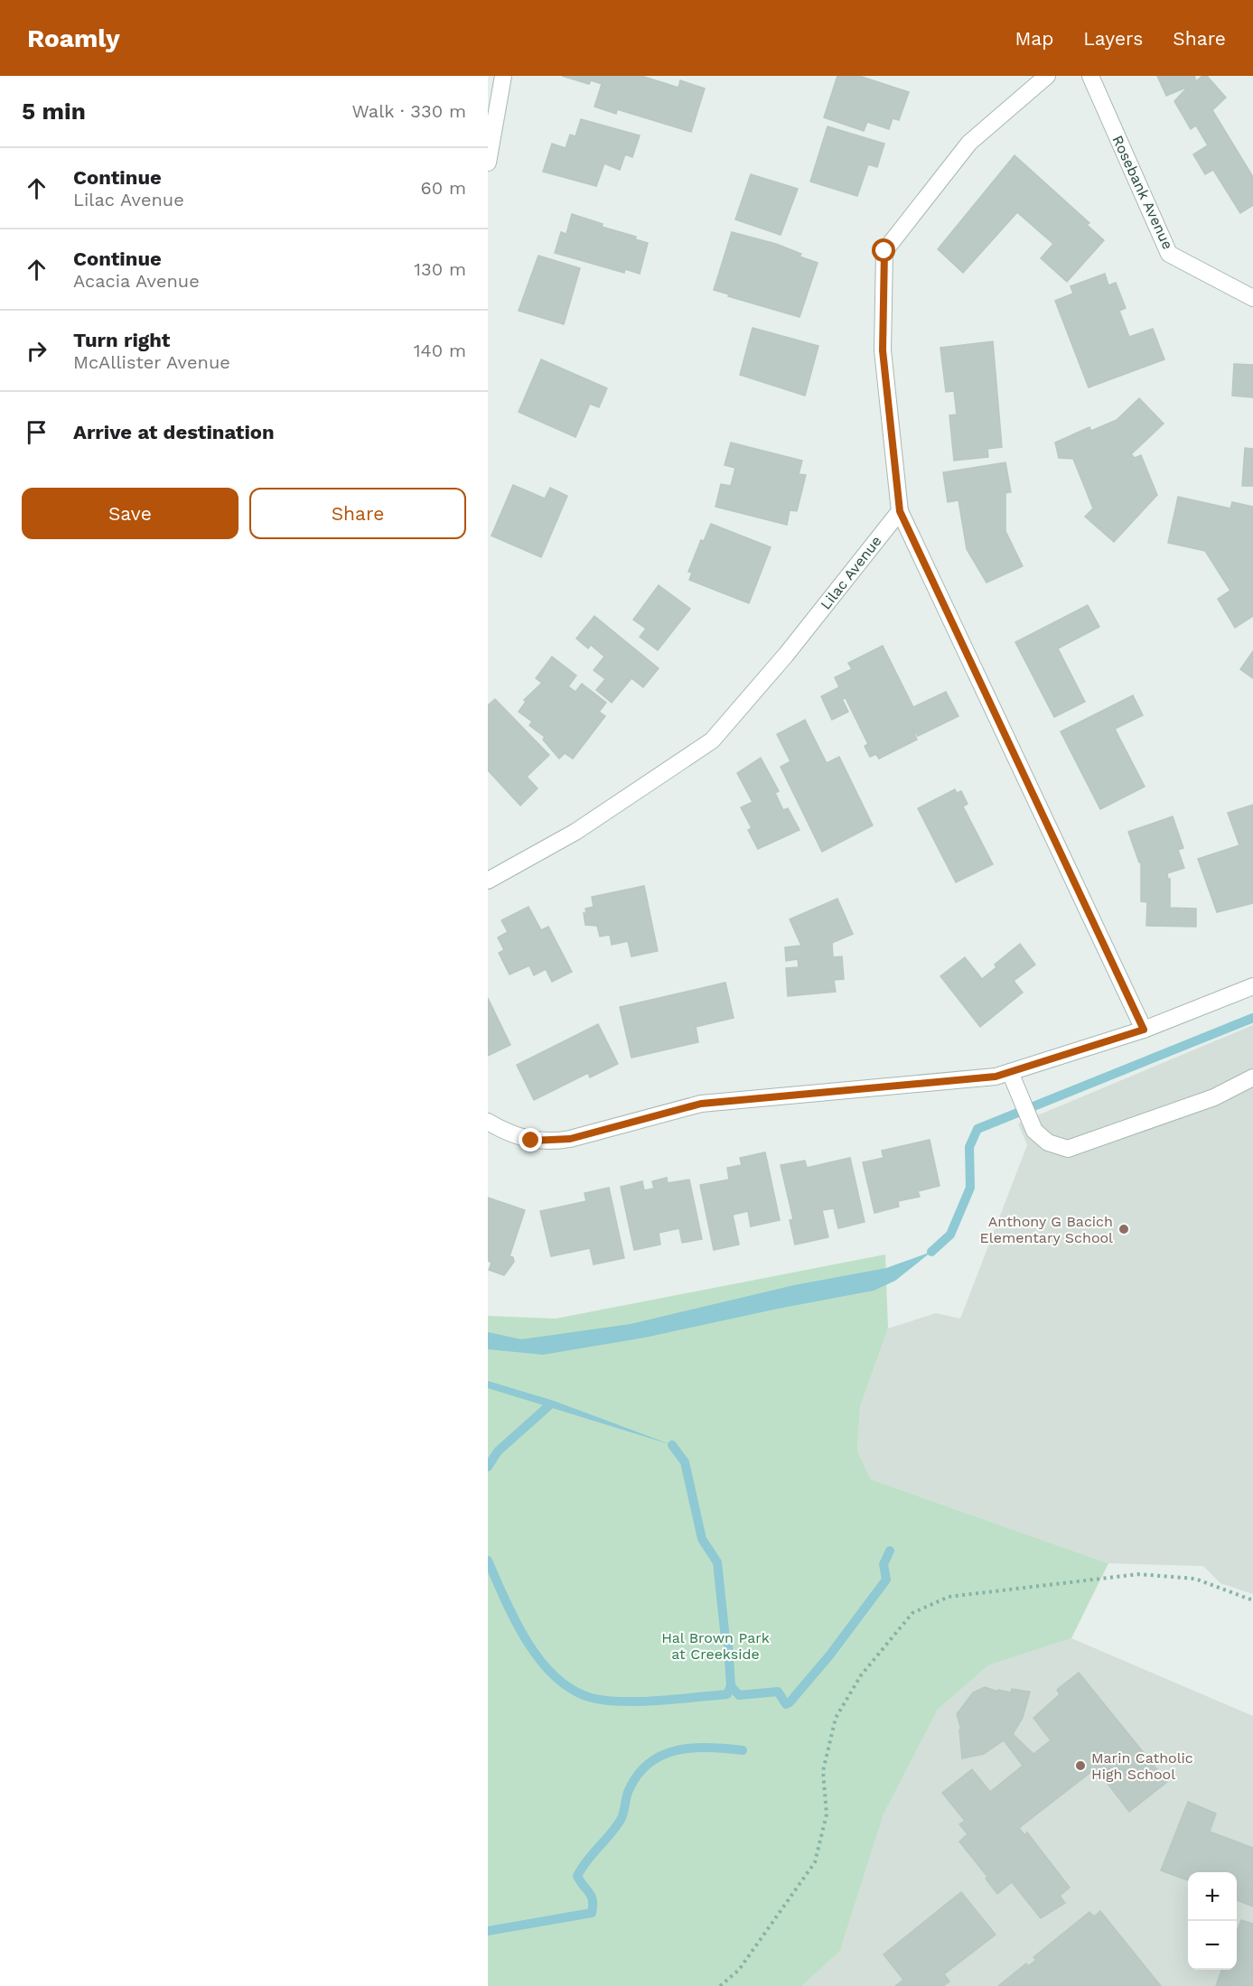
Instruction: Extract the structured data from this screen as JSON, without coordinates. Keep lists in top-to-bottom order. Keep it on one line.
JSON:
{"streets":{"street":["Rosebank Avenue","Lilac Avenue"]},"parks":["Hal Brown Park at Creekside"],"places":["Anthony G Bacich Elementary School","Marin Catholic High School"],"page":{"header":"Roamly","nav":["Map","Layers","Share"],"heading":["5 min","Walk · 330 m"],"list":[["Continue","Lilac Avenue","60 m"],["Continue","Acacia Avenue","130 m"],["Turn right","McAllister Avenue","140 m"],"Arrive at destination"],"buttons":["Save","Share"],"map_buttons":["+","−"]}}
